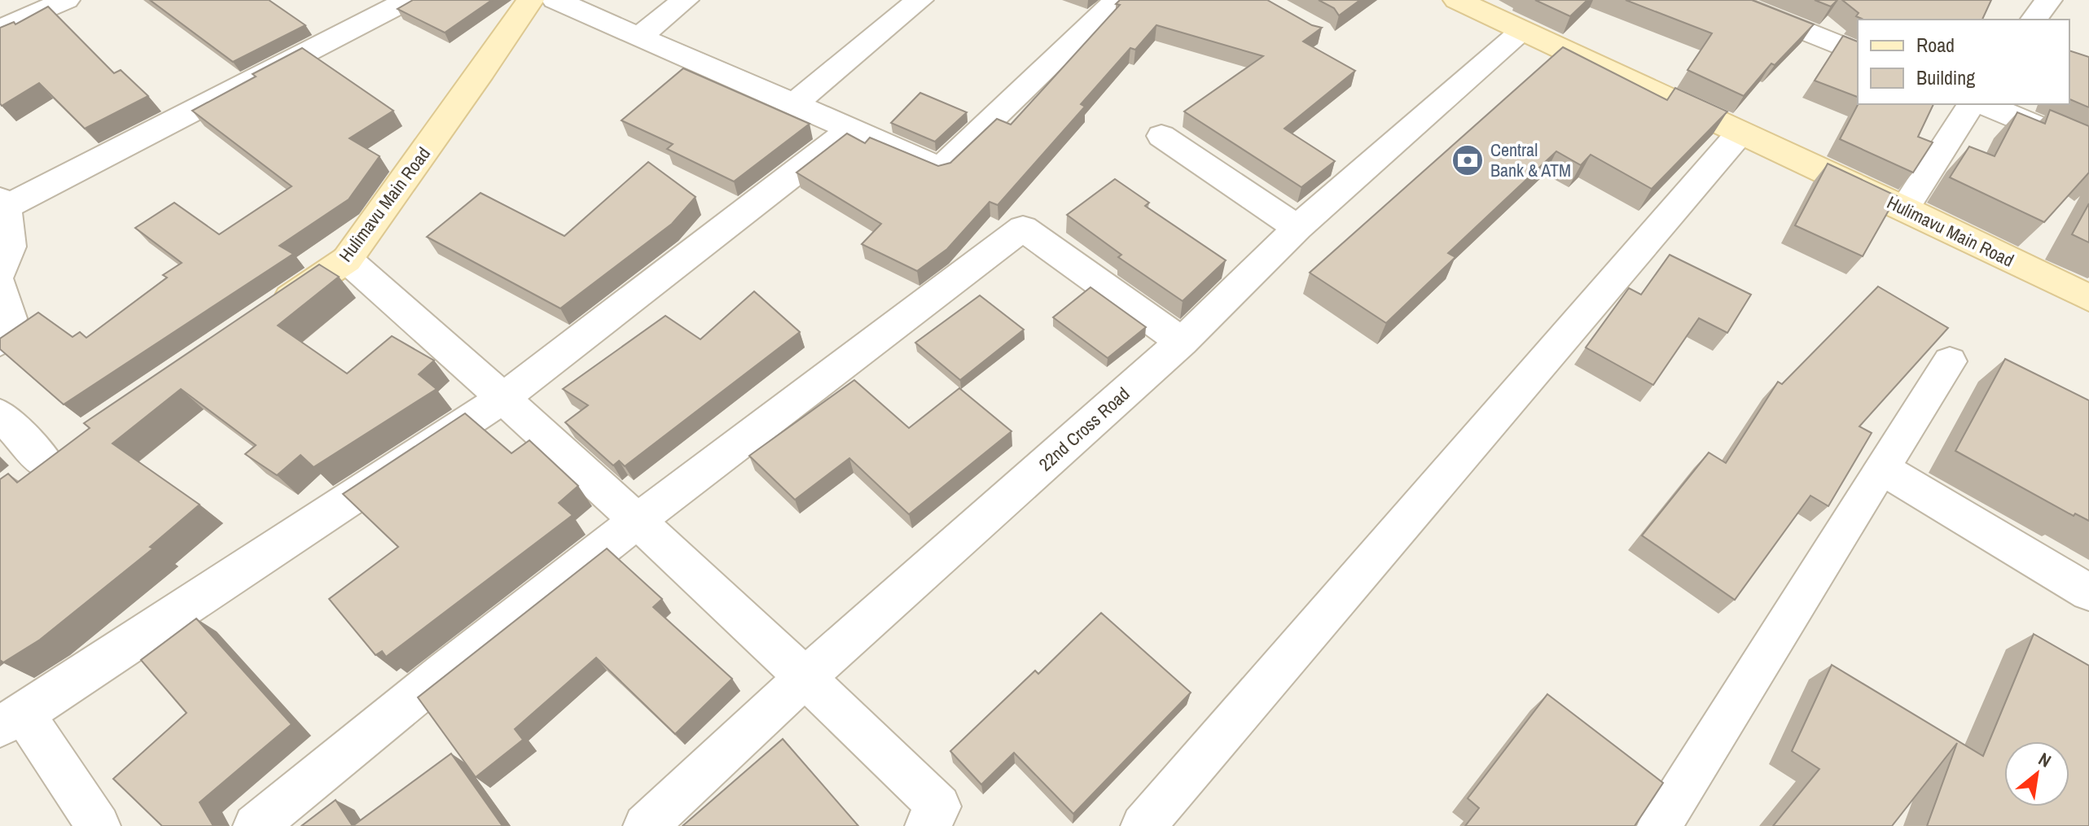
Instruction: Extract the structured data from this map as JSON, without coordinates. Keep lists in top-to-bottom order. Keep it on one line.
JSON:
{"streets":{"street":["Hulimavu Main Road","22nd Cross Road"]},"crossings":[["Hulimavu Main Road","22nd Cross Road"]],"places":{"bank":["Central Bank & ATM"]},"legend":["Road","Building"],"north":"top right"}
